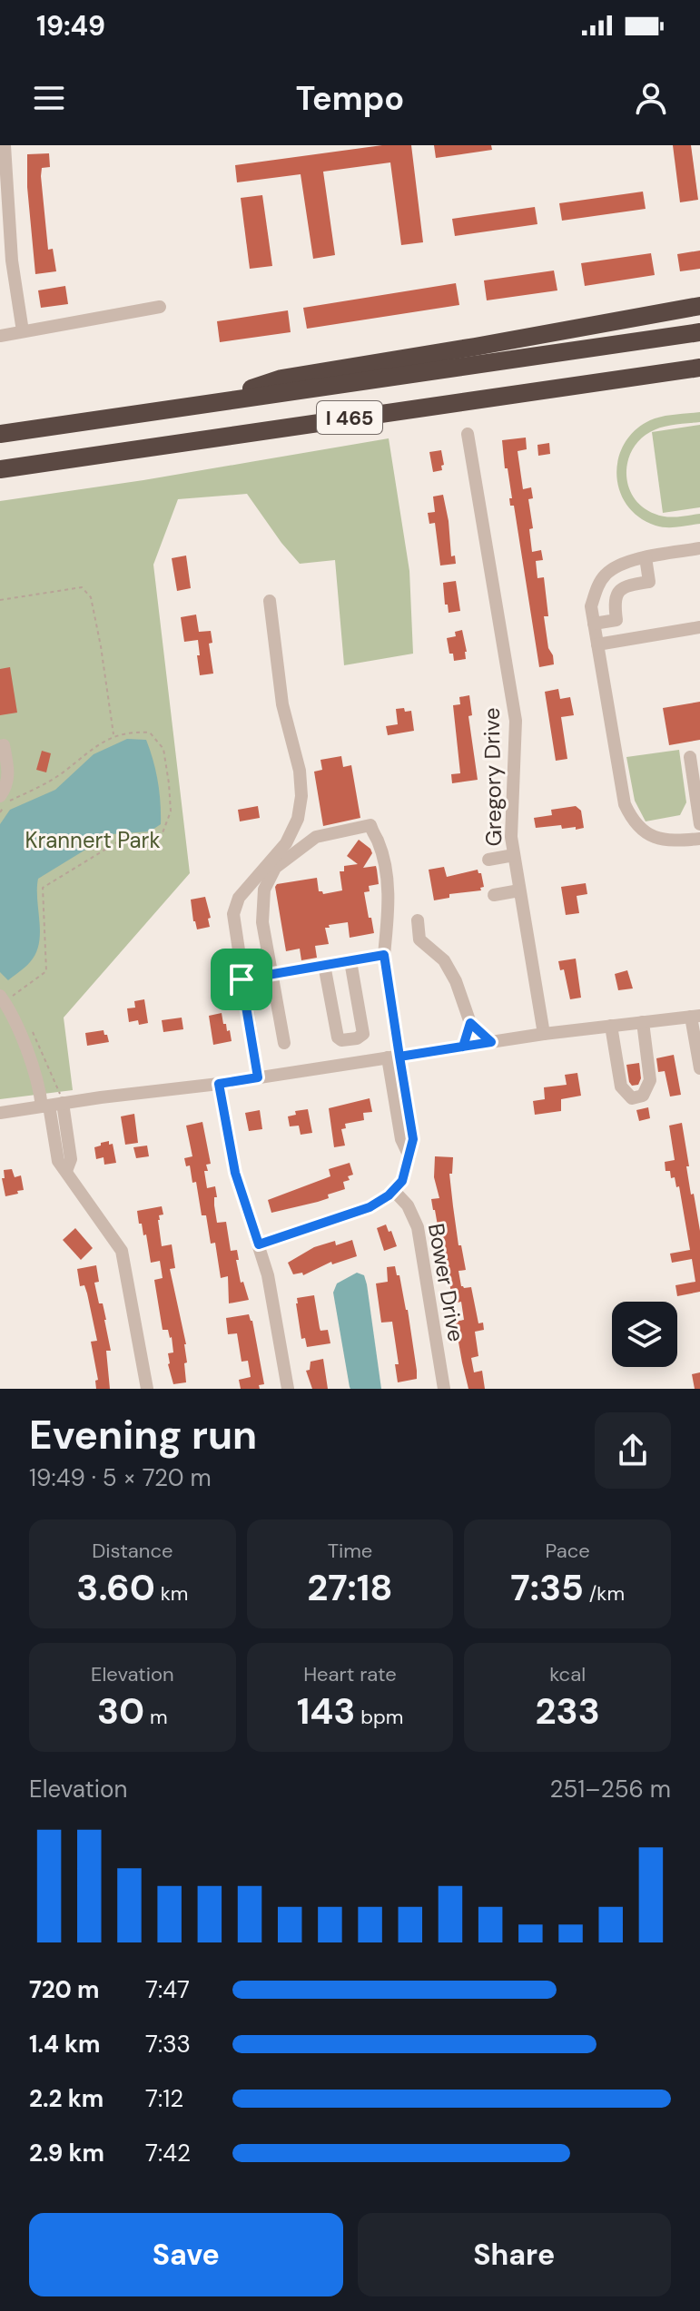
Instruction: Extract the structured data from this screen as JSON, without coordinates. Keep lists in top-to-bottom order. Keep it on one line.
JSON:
{"streets":{"highway":["I 465"],"street":["Gregory Drive","Bower Drive"]},"parks":["Krannert Park"],"page":{"status":"19:49","header":"Tempo","heading":["Evening run","19:49 · 5 × 720 m"],"stats":[["Distance","3.60 km"],["Time","27:18"],["Pace","7:35 /km"],["Elevation","30 m"],["Heart rate","143 bpm"],["kcal","233"]],"chart":["Elevation","251–256 m"],"list":[{"name":"720 m","note":"7:47"},{"name":"1.4 km","note":"7:33"},{"name":"2.2 km","note":"7:12"},{"name":"2.9 km","note":"7:42"}],"buttons":["Save","Share"]}}
